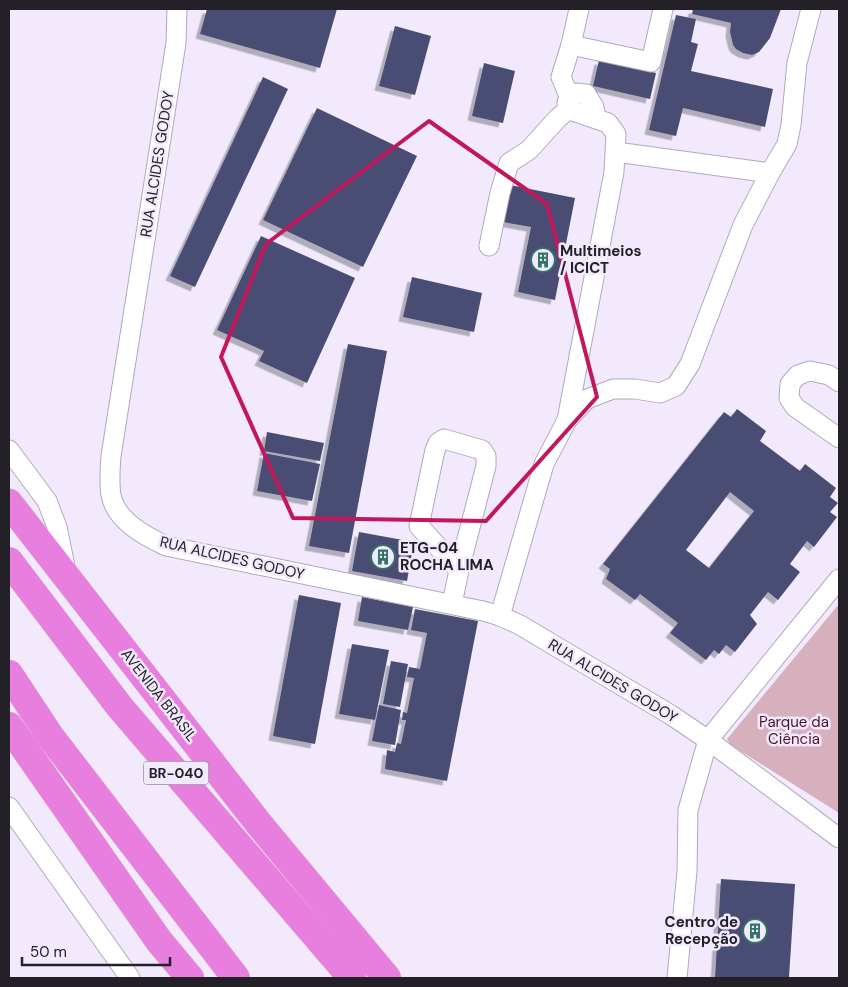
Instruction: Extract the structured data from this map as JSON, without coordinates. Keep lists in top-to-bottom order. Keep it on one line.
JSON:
{"streets":{"highway":["AVENIDA BRASIL","BR-040"],"street":["RUA ALCIDES GODOY"]},"parks":["Parque da Ciência"],"places":{"building":["Multimeios / ICICT","ETG-04 ROCHA LIMA","Centro de Recepção"]},"scale_bar":"50 m"}
